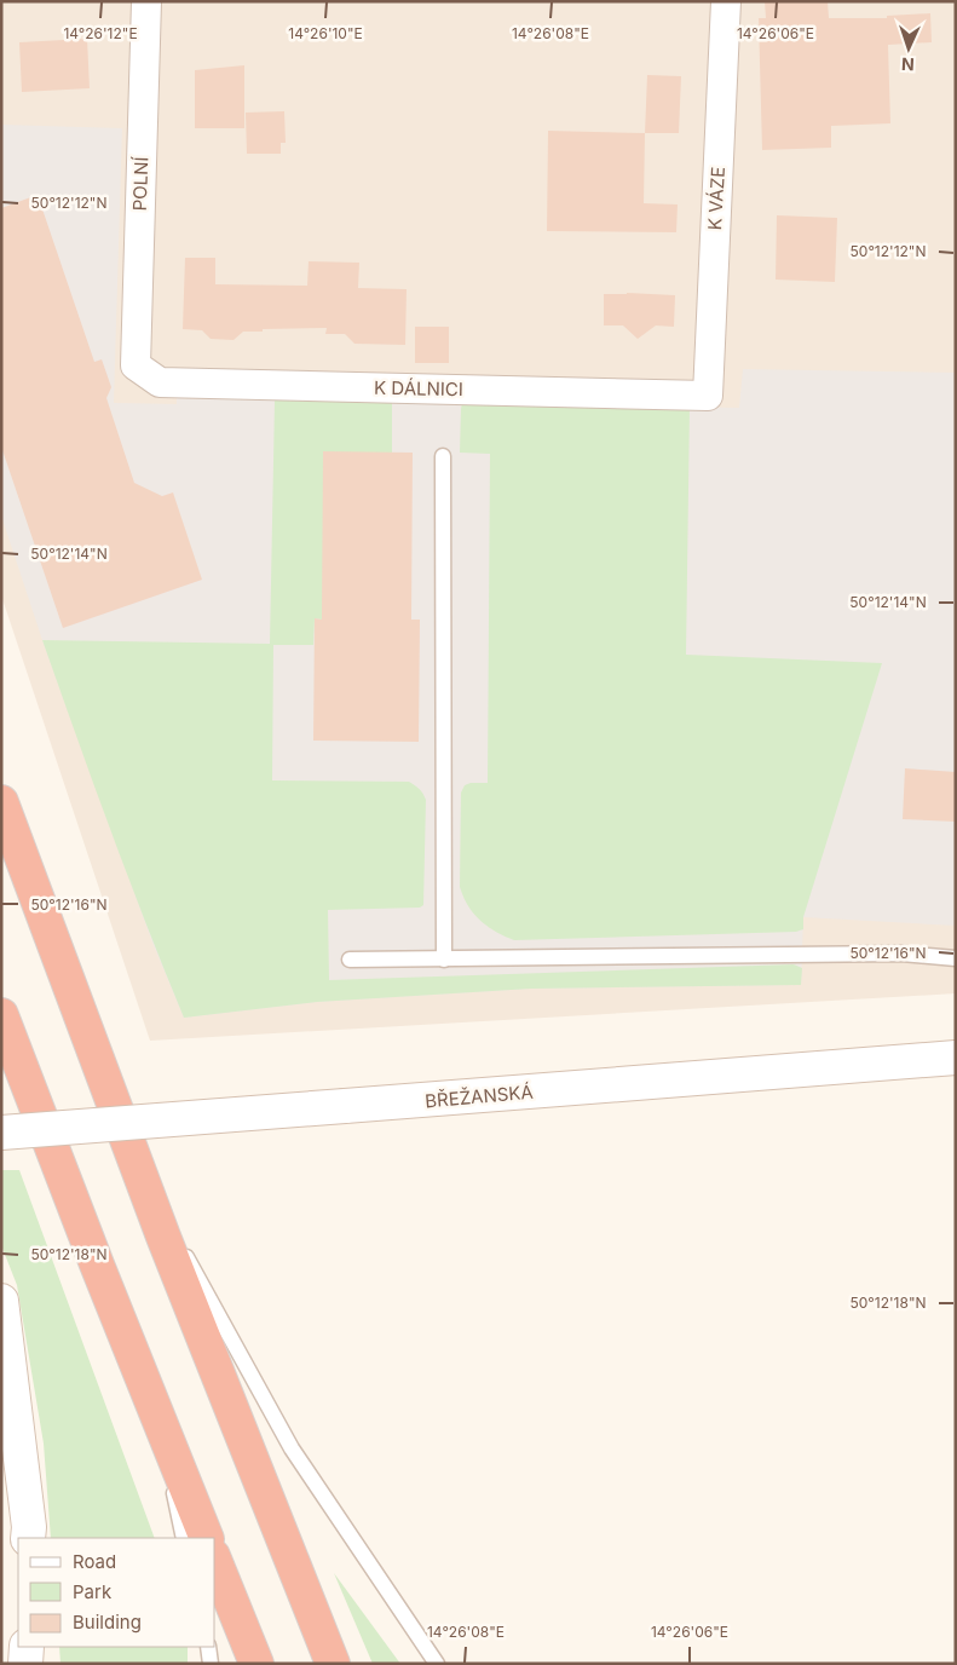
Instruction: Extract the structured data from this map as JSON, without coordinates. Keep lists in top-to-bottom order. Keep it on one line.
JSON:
{"streets":{"street":["POLNÍ","K VÁZE","K DÁLNICI","BŘEŽANSKÁ"]},"crossings":[["POLNÍ","K DÁLNICI"],["K VÁZE","K DÁLNICI"]],"legend":["Road","Park","Building"],"north":"bottom","coordinates":["14°26'12\"E","14°26'10\"E","14°26'08\"E","14°26'06\"E","50°12'12\"N","50°12'14\"N","50°12'16\"N","50°12'18\"N"]}
